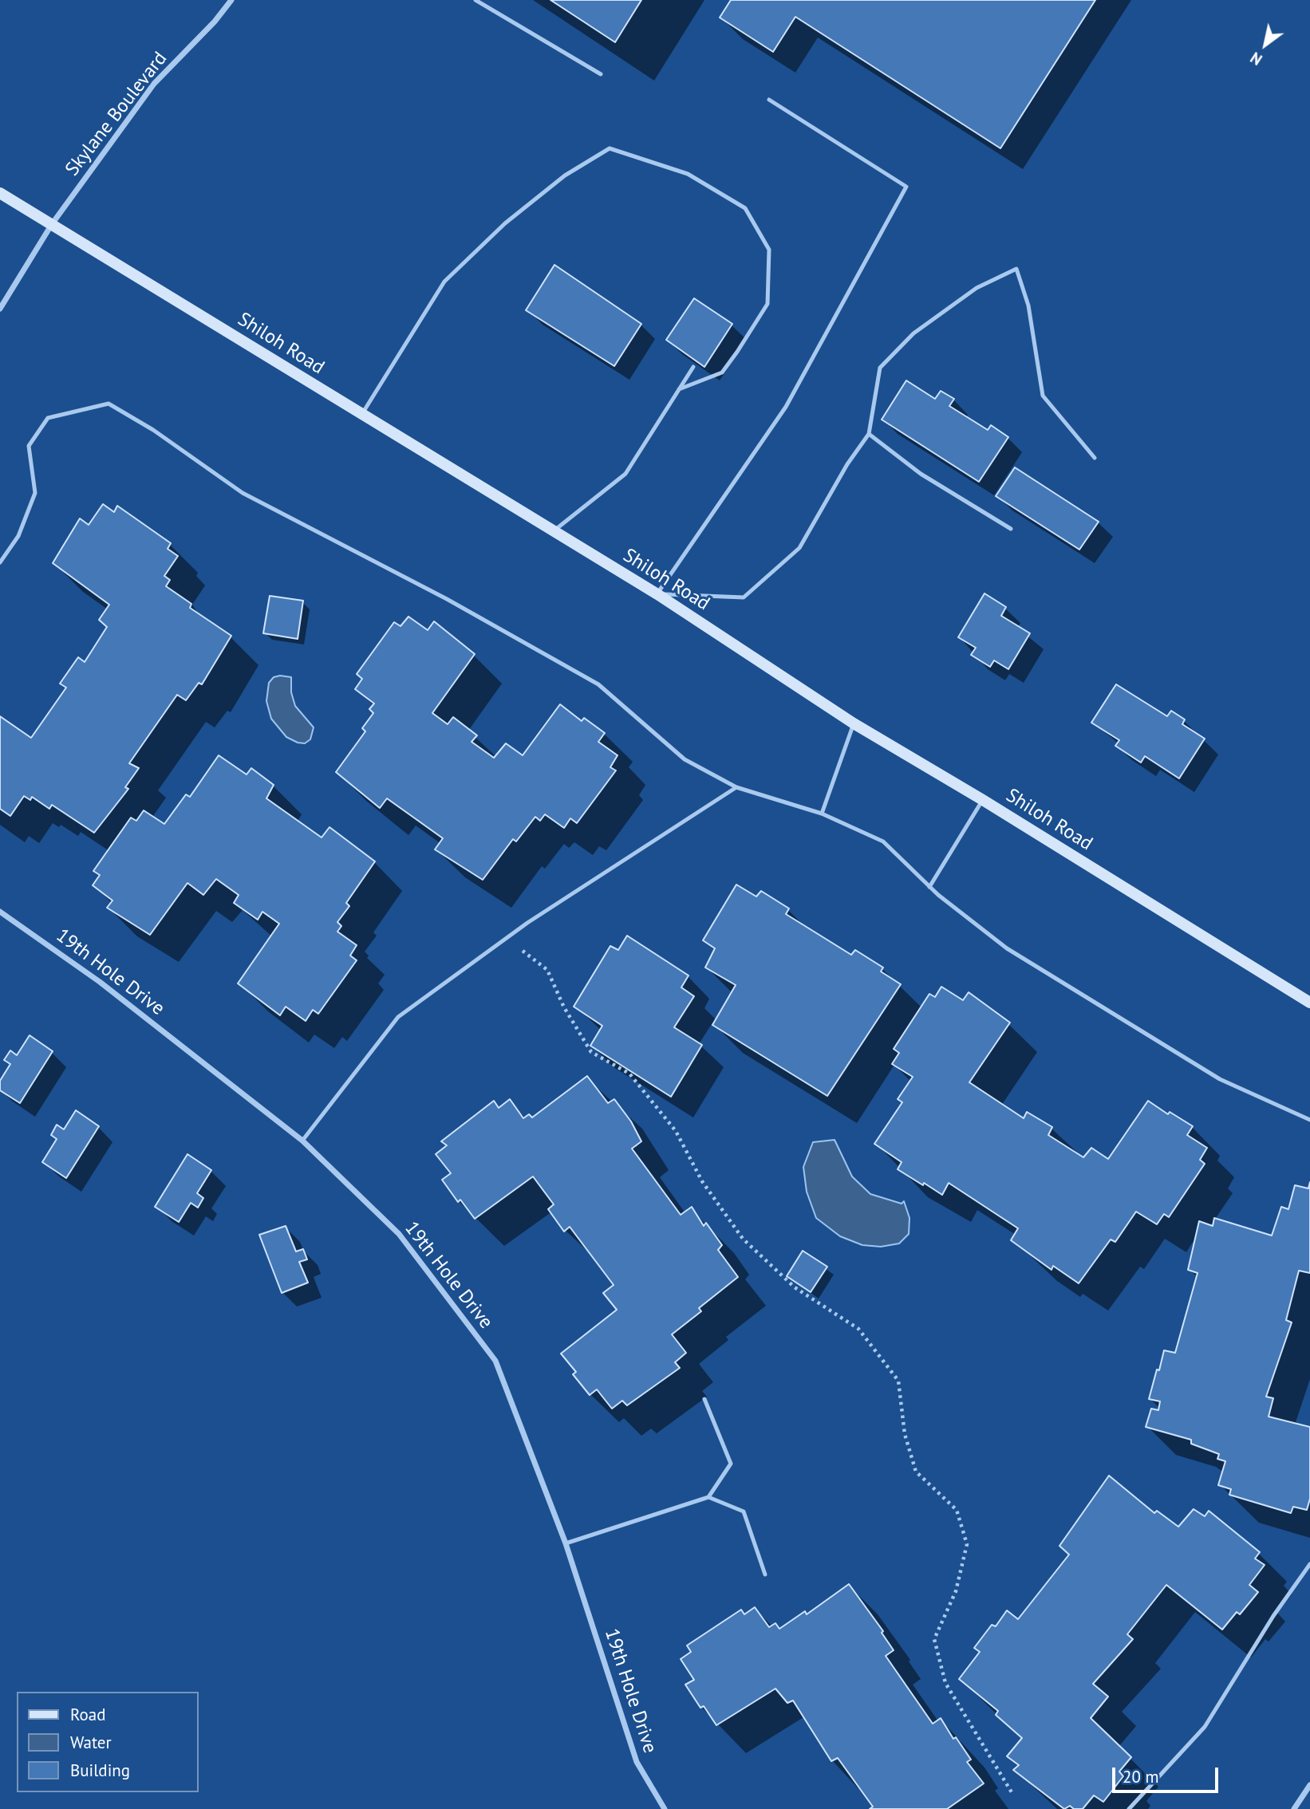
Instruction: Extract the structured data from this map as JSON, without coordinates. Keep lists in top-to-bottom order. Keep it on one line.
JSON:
{"streets":{"main road":["Shiloh Road"],"street":["Skylane Boulevard","19th Hole Drive"]},"crossings":[["Skylane Boulevard","Shiloh Road"]],"legend":["Road","Water","Building"],"scale_bar":"20 m","north":"bottom left"}
